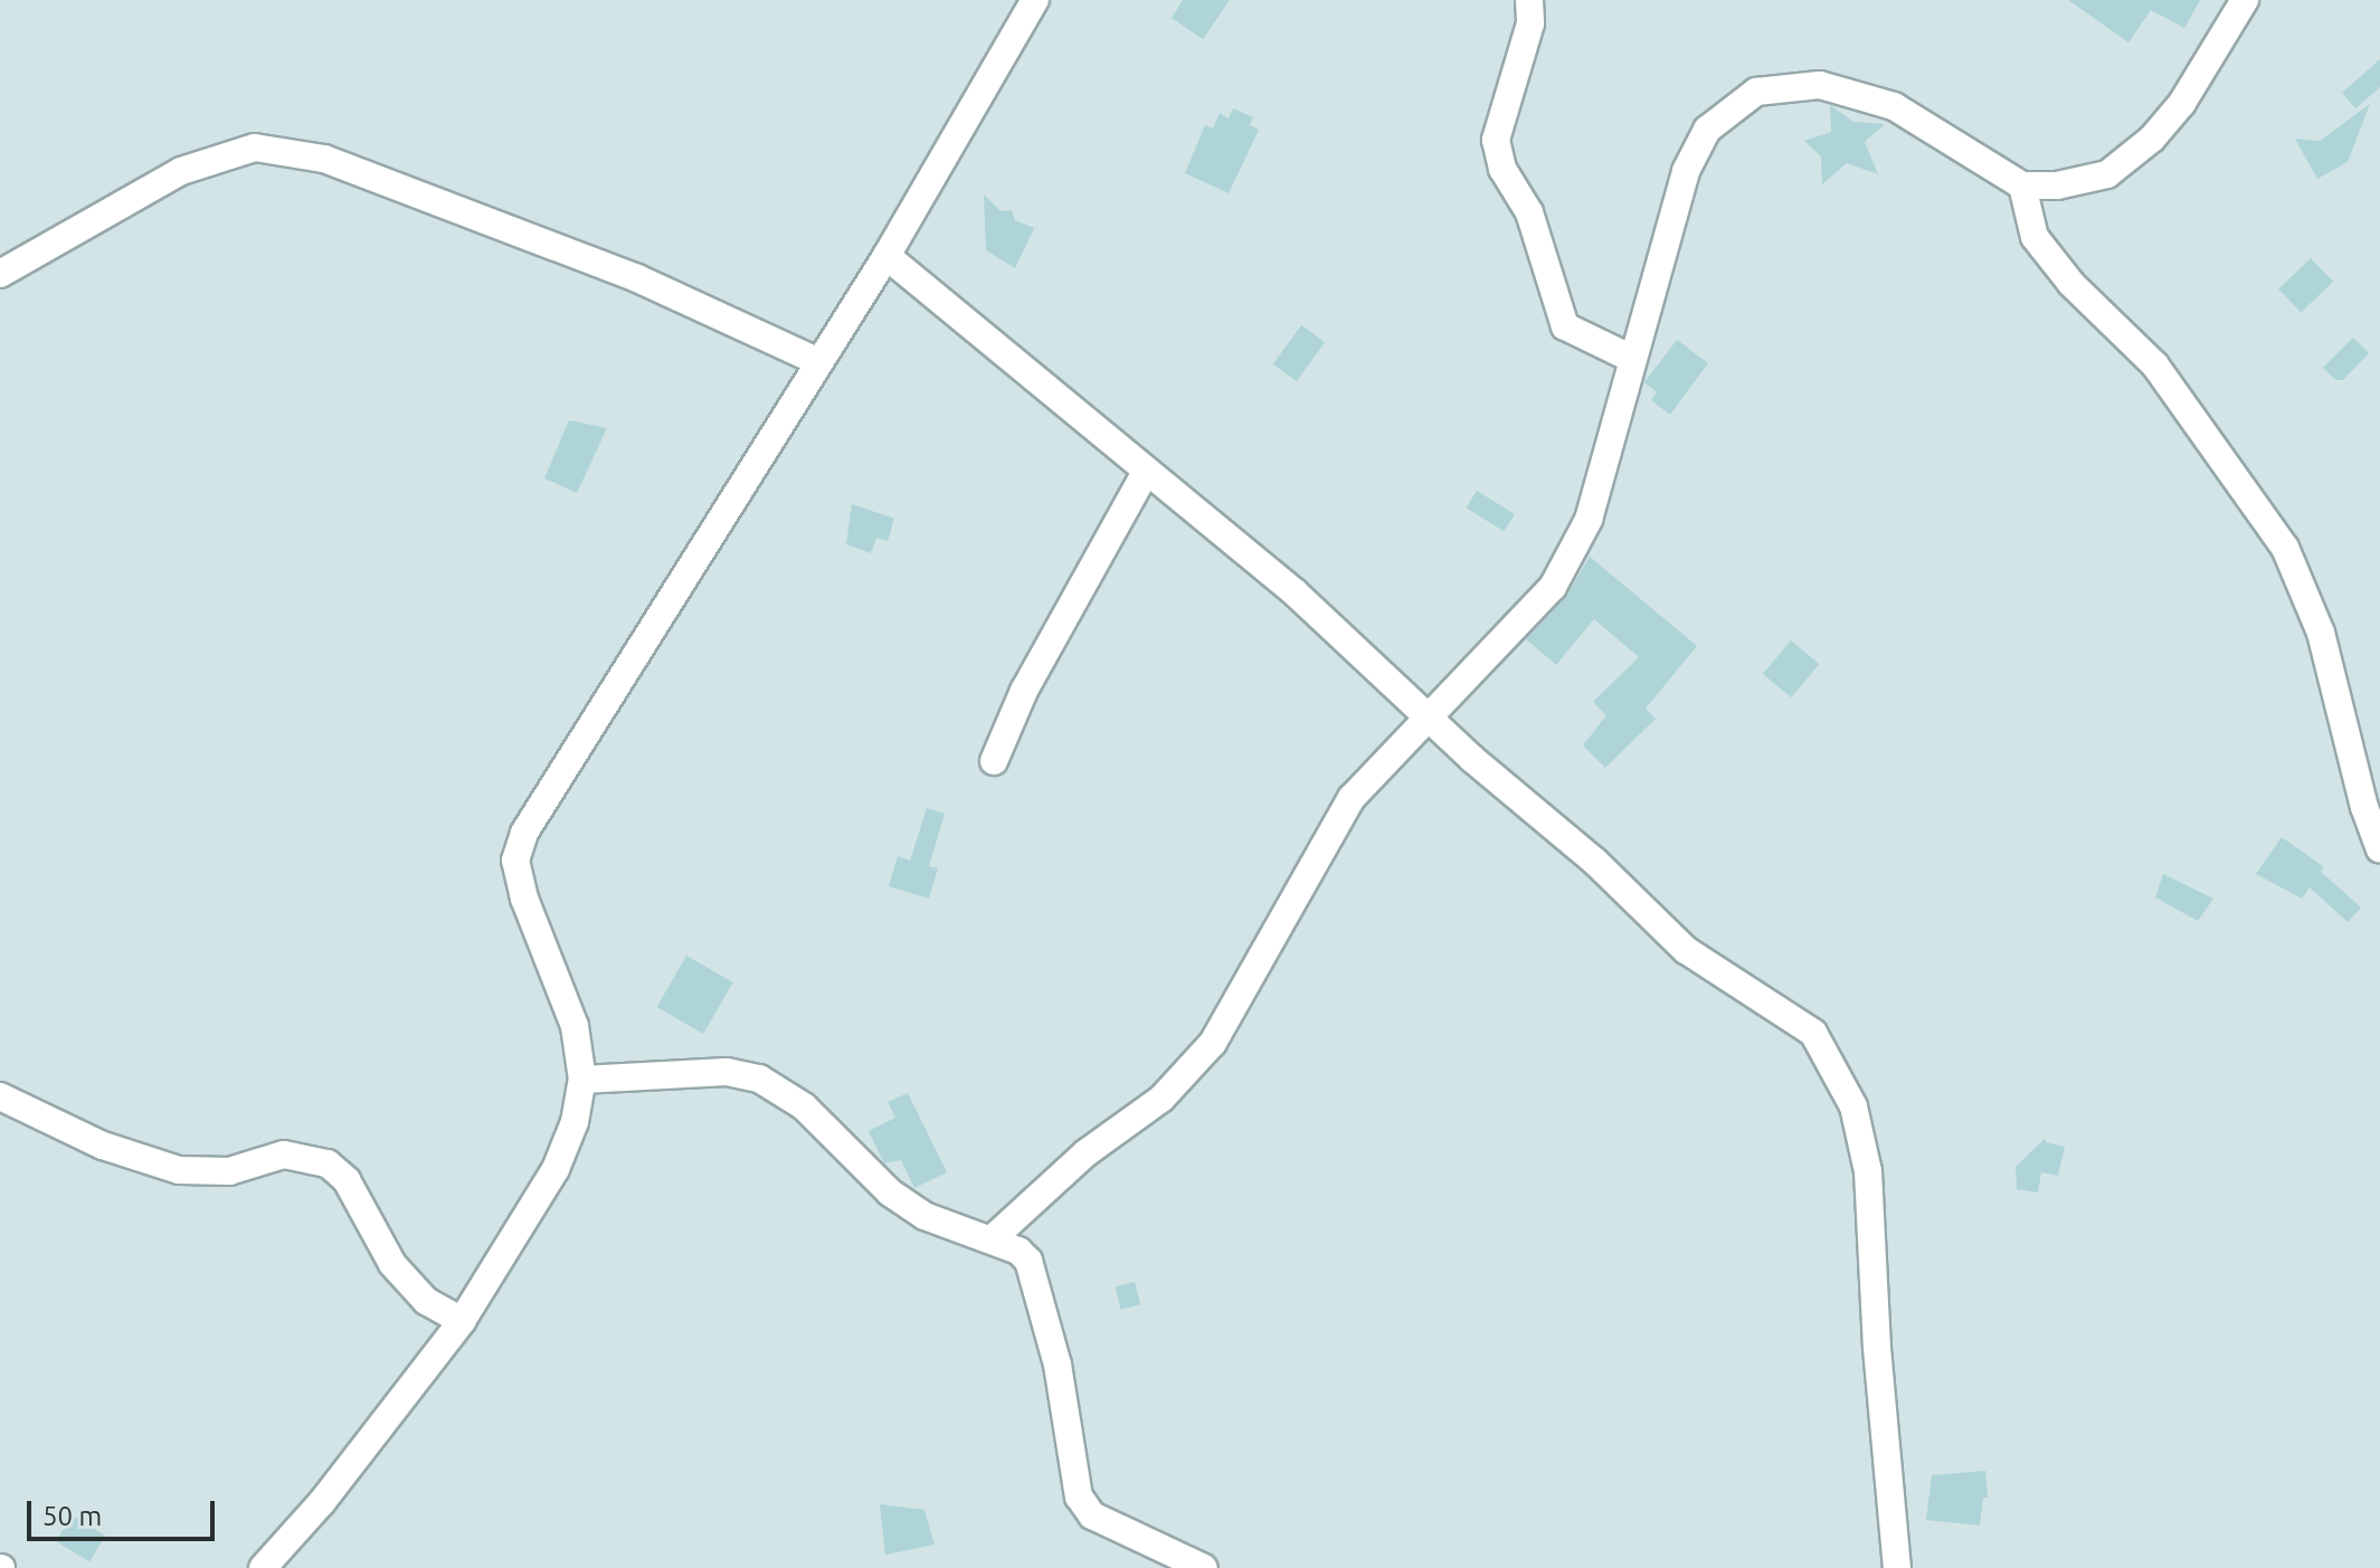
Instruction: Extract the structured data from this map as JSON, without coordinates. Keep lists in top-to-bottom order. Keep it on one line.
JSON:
{"scale_bar":"50 m"}
